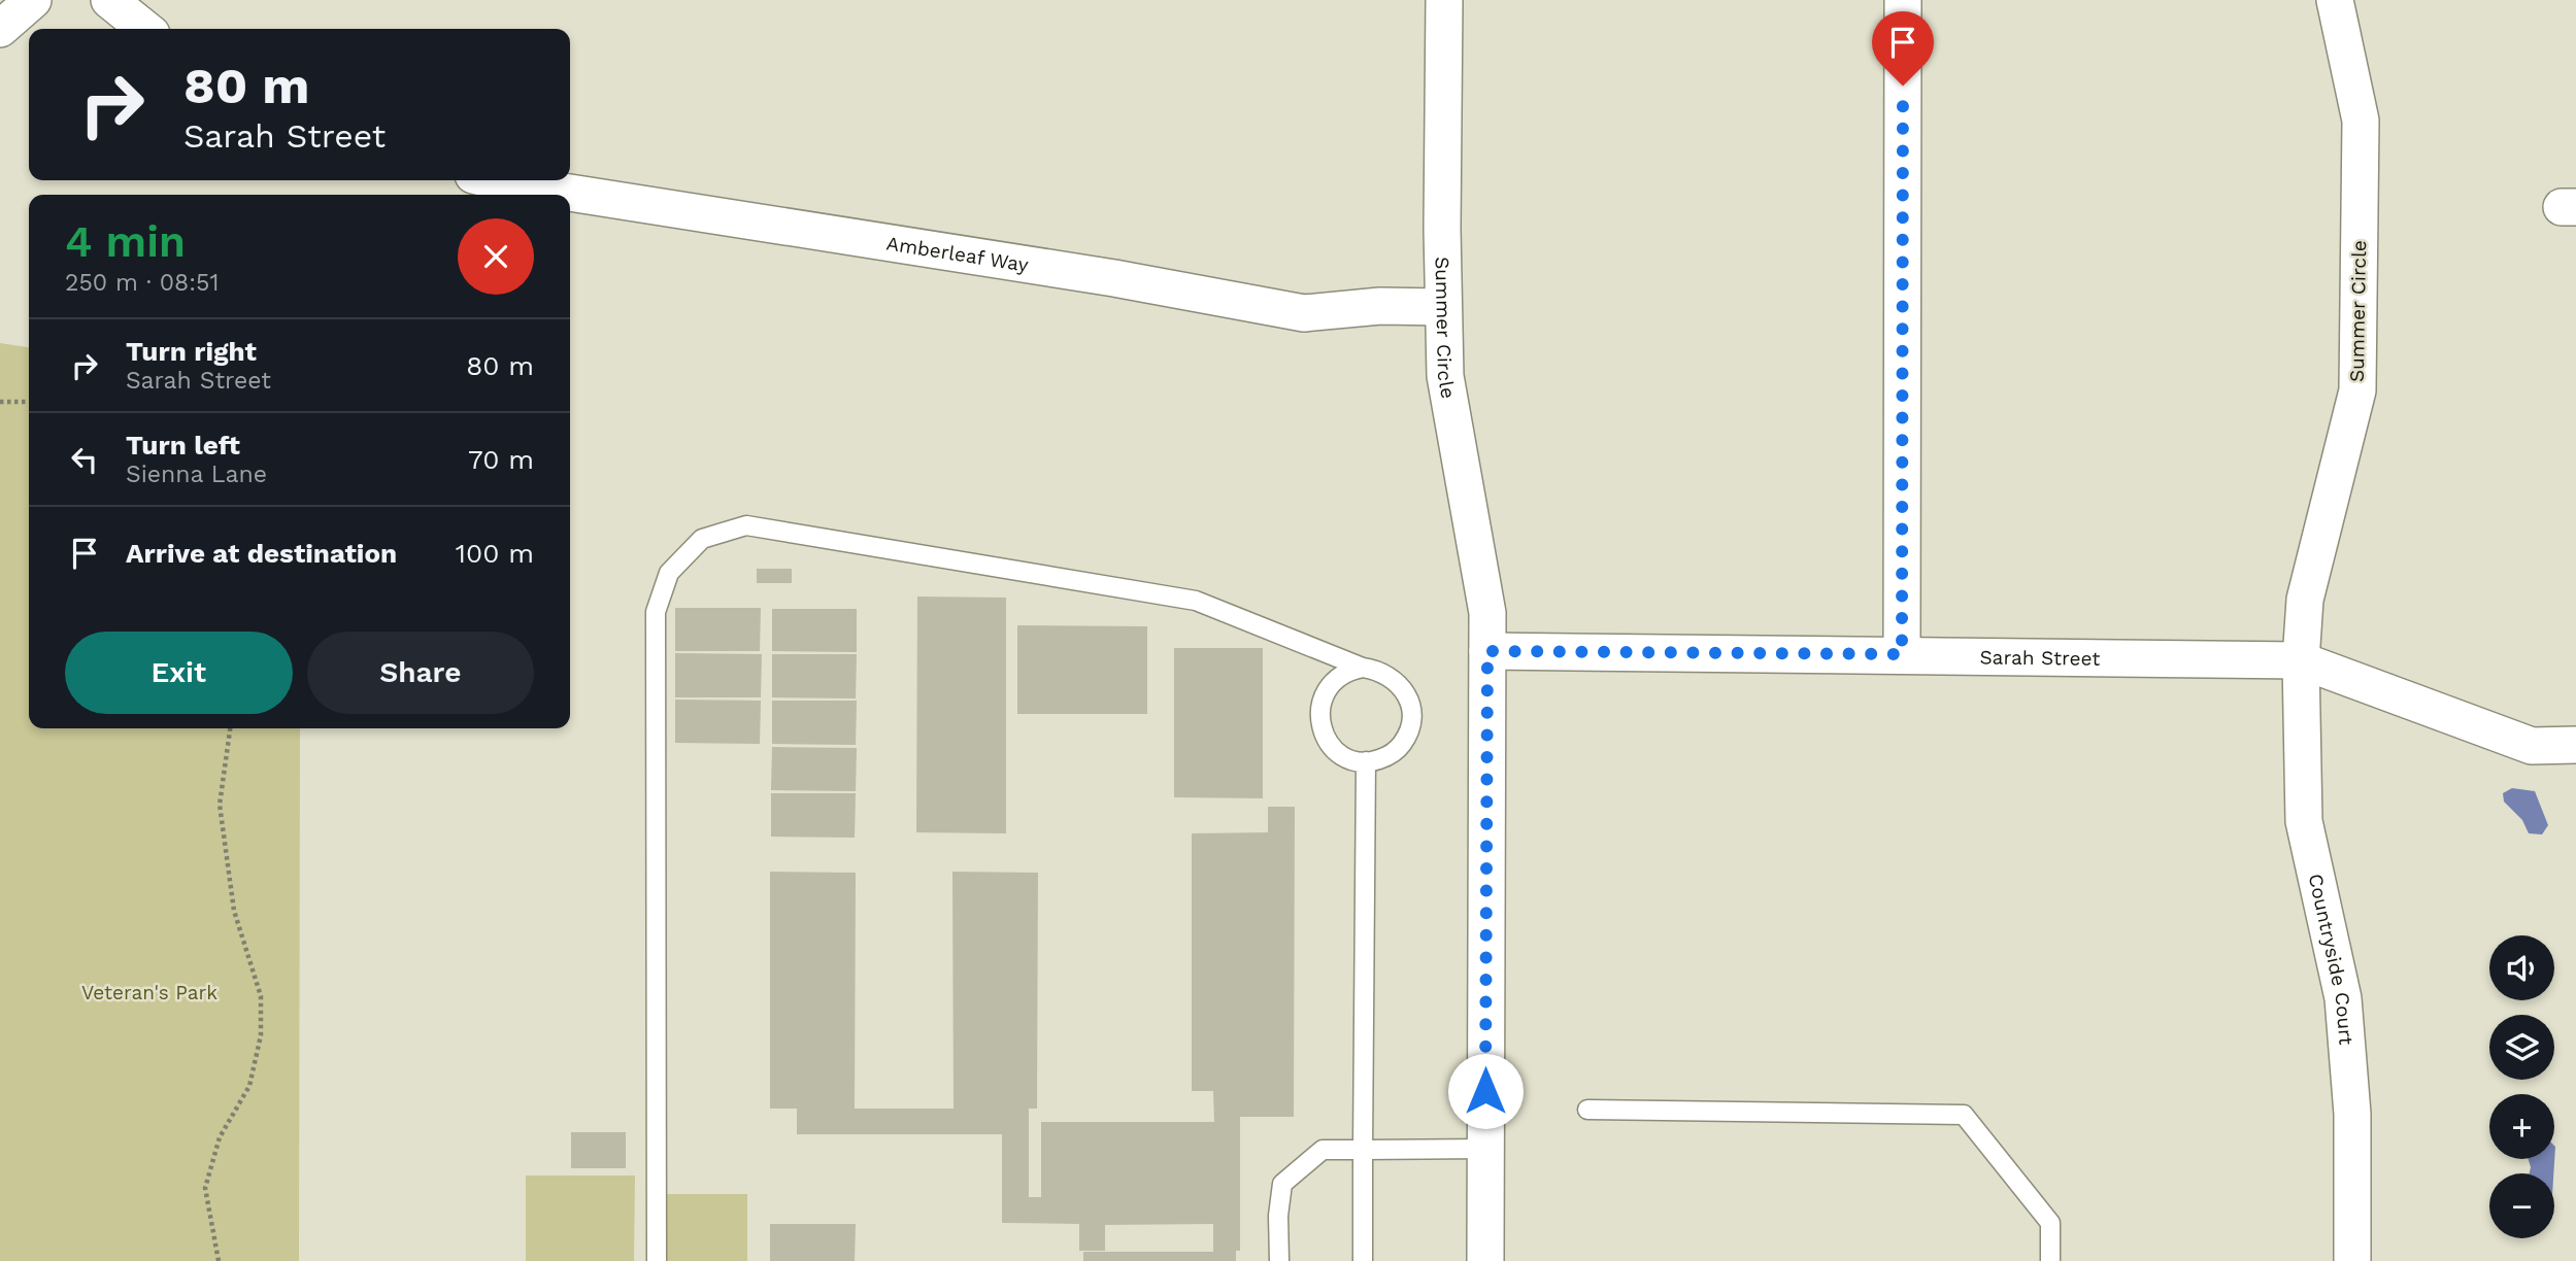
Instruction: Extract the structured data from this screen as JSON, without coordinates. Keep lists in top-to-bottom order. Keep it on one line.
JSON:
{"streets":{"street":["Amberleaf Way","Summer Circle","Sarah Street","Countryside Court"]},"crossings":[["Amberleaf Way","Summer Circle"],["Summer Circle","Sarah Street"],["Summer Circle","Countryside Court"],["Sarah Street","Countryside Court"]],"parks":["Veteran's Park"],"page":{"turn":["80 m","Sarah Street"],"heading":["4 min","250 m · 08:51"],"list":[{"name":"Turn right","note":"Sarah Street","value":"80 m"},{"name":"Turn left","note":"Sienna Lane","value":"70 m"},{"name":"Arrive at destination","value":"100 m"}],"buttons":["Exit","Share"],"map_buttons":["+","−"]}}
